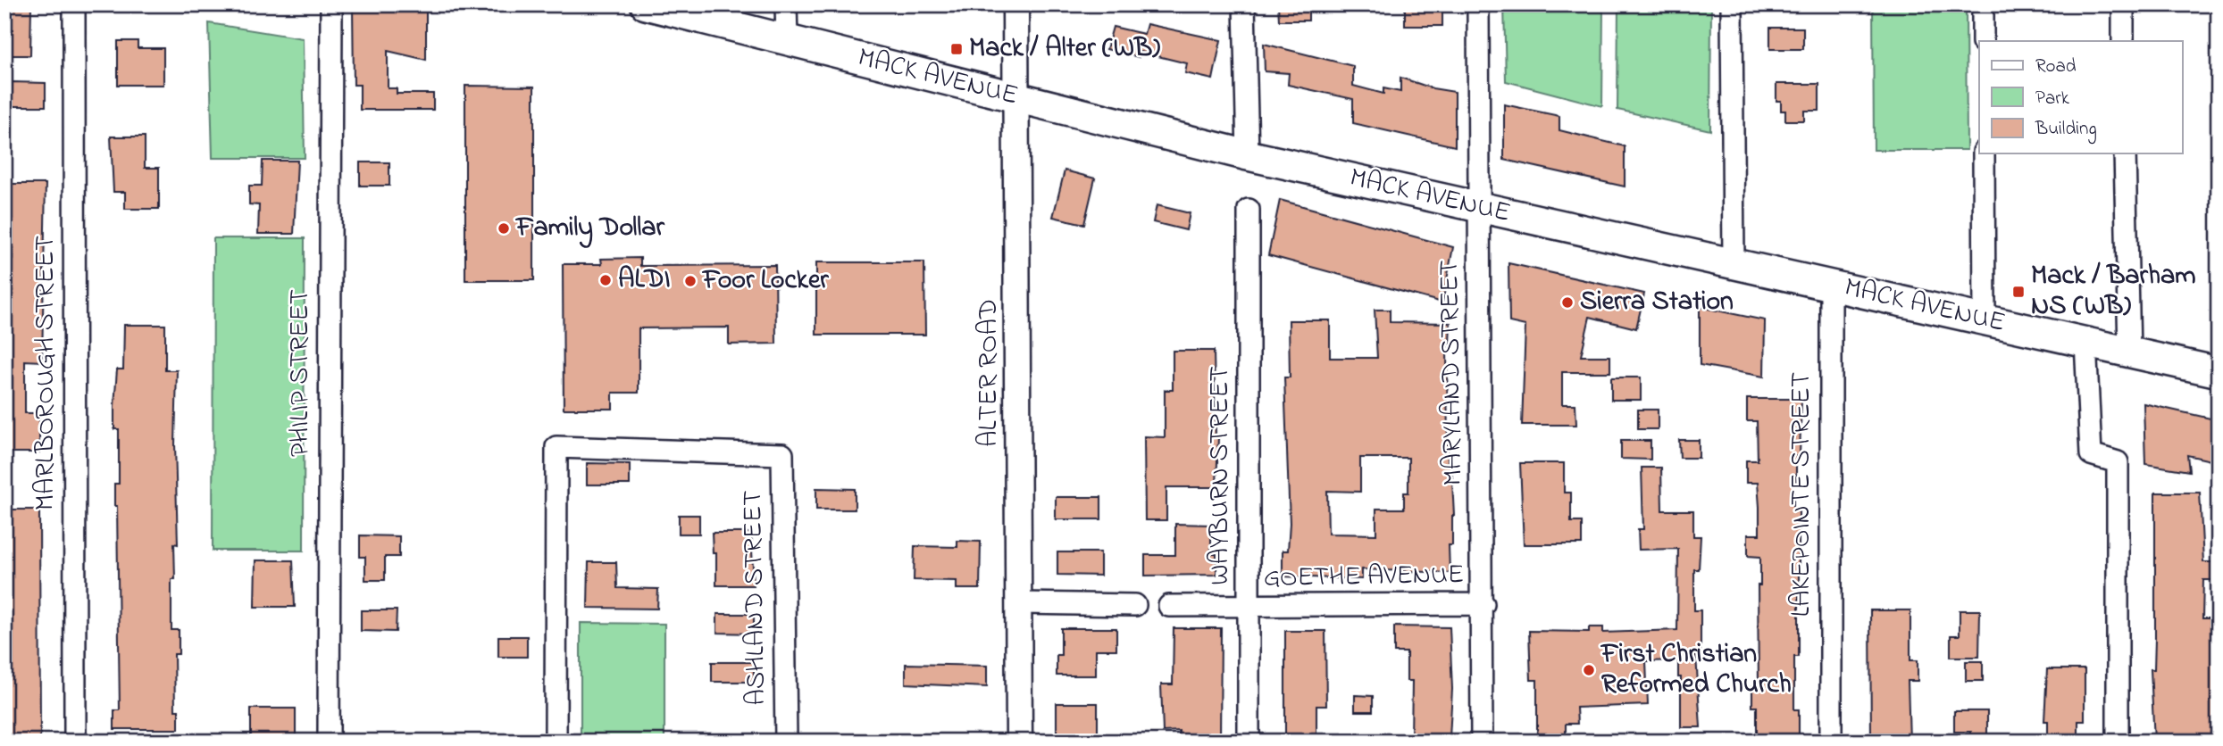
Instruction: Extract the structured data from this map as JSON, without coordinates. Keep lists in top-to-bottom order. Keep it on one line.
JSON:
{"streets":{"main road":["MACK AVENUE"],"street":["MARLBOROUGH STREET","PHILIP STREET","ALTER ROAD","MARYLAND STREET","WAYBURN STREET","LAKEPOINTE STREET","GOETHE AVENUE","ASHLAND STREET"]},"crossings":[["MACK AVENUE","ALTER ROAD"],["MACK AVENUE","MARYLAND STREET"],["MACK AVENUE","LAKEPOINTE STREET"],["MARYLAND STREET","GOETHE AVENUE"],["WAYBURN STREET","GOETHE AVENUE"]],"places":{"transit":["Mack / Alter (WB)","Mack / Barham NS (WB)"],"other":["Family Dollar","ALDI","Foor Locker","Sierra Station","First Christian Reformed Church"]},"legend":["Road","Park","Building"]}
